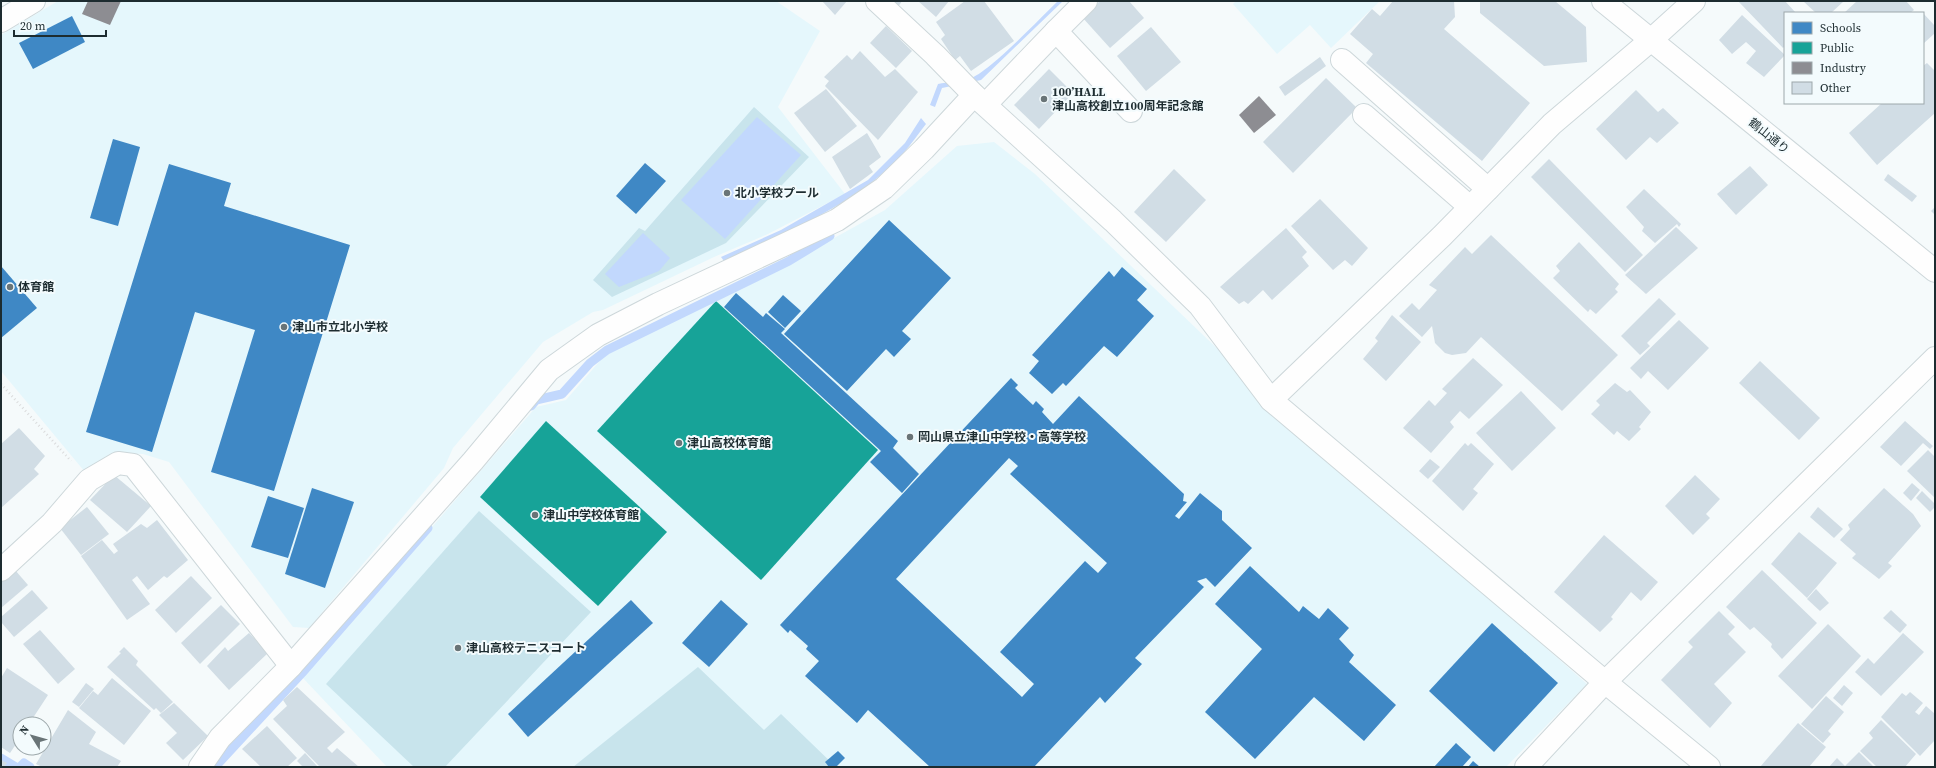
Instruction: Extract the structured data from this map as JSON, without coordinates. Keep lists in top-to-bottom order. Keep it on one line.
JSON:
{"streets":{"street":["鶴山通り"]},"places":["100’HALL 津山高校創立100周年記念館","北小学校プール","体育館","津山市立北小学校","岡山県立津山中学校・高等学校","津山高校体育館","津山中学校体育館","津山高校テニスコート"],"legend":["Schools","Public","Industry","Other"],"scale_bar":"20 m","north":"top left"}
